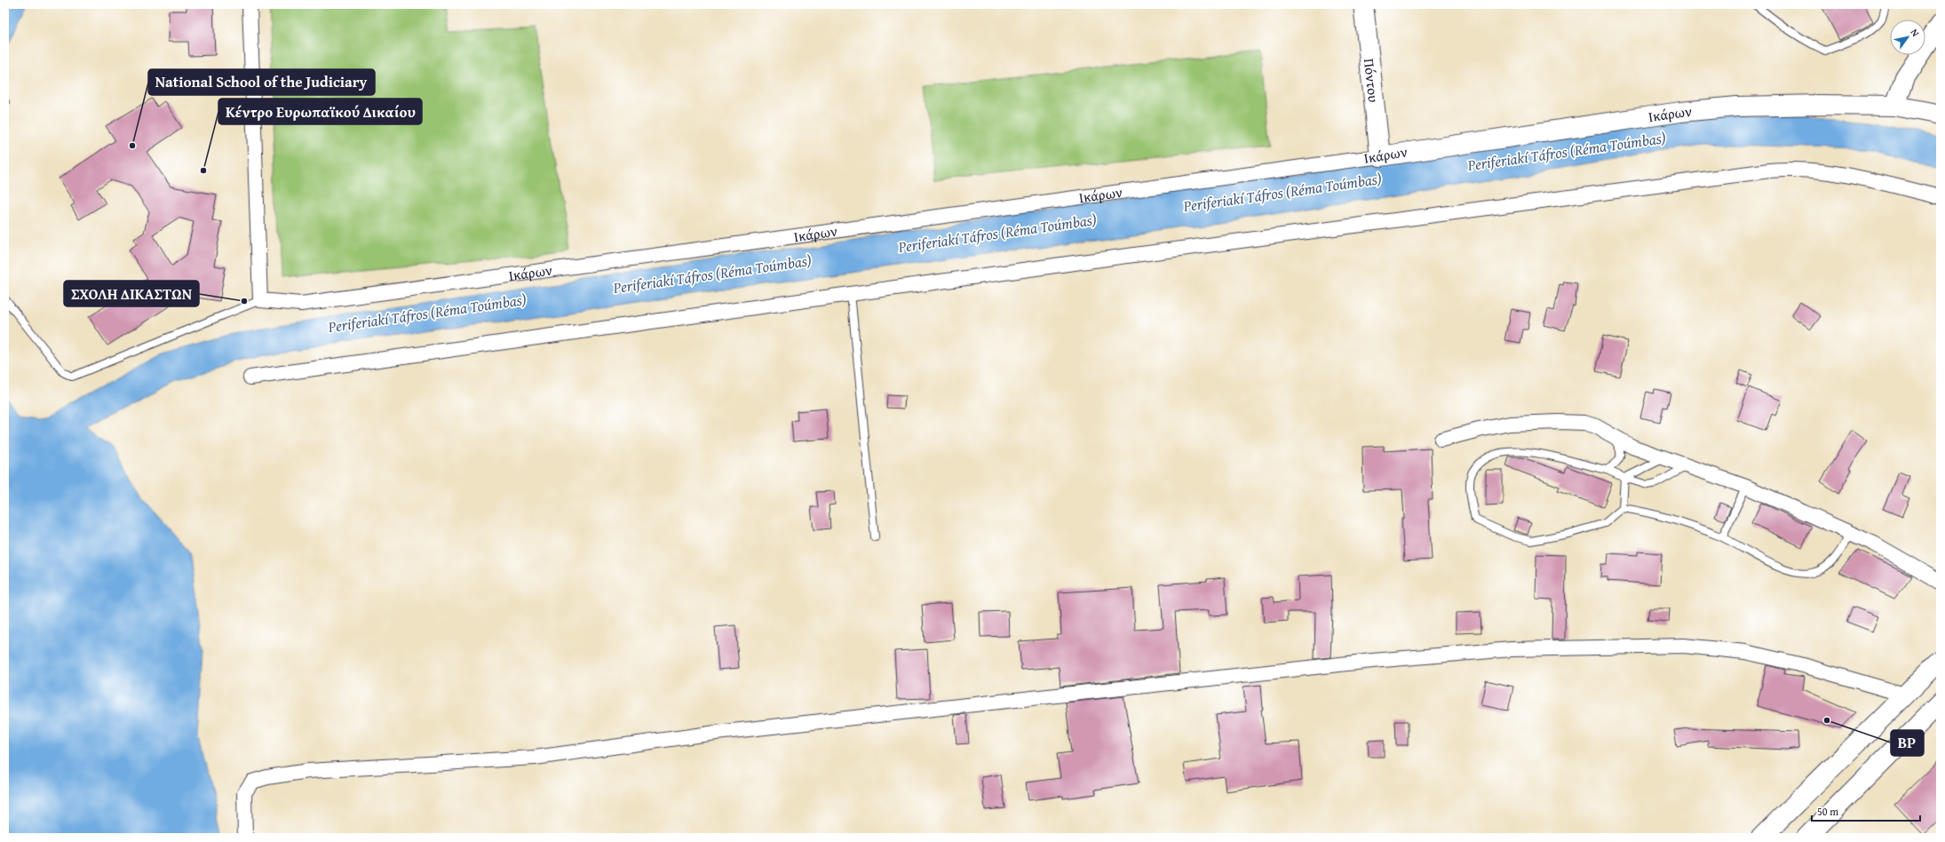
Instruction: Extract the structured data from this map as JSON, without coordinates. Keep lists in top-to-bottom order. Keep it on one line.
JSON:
{"streets":{"main road":["Πόντου","Ικάρων"]},"crossings":[["Πόντου","Ικάρων"]],"water":["Periferiakí Táfros (Réma Toúmbas)"],"places":["National School of the Judiciary","Κέντρο Ευρωπαϊκού Δικαίου","ΣΧΟΛΗ ΔΙΚΑΣΤΩΝ","BP"],"scale_bar":"50 m","north":"top right"}
